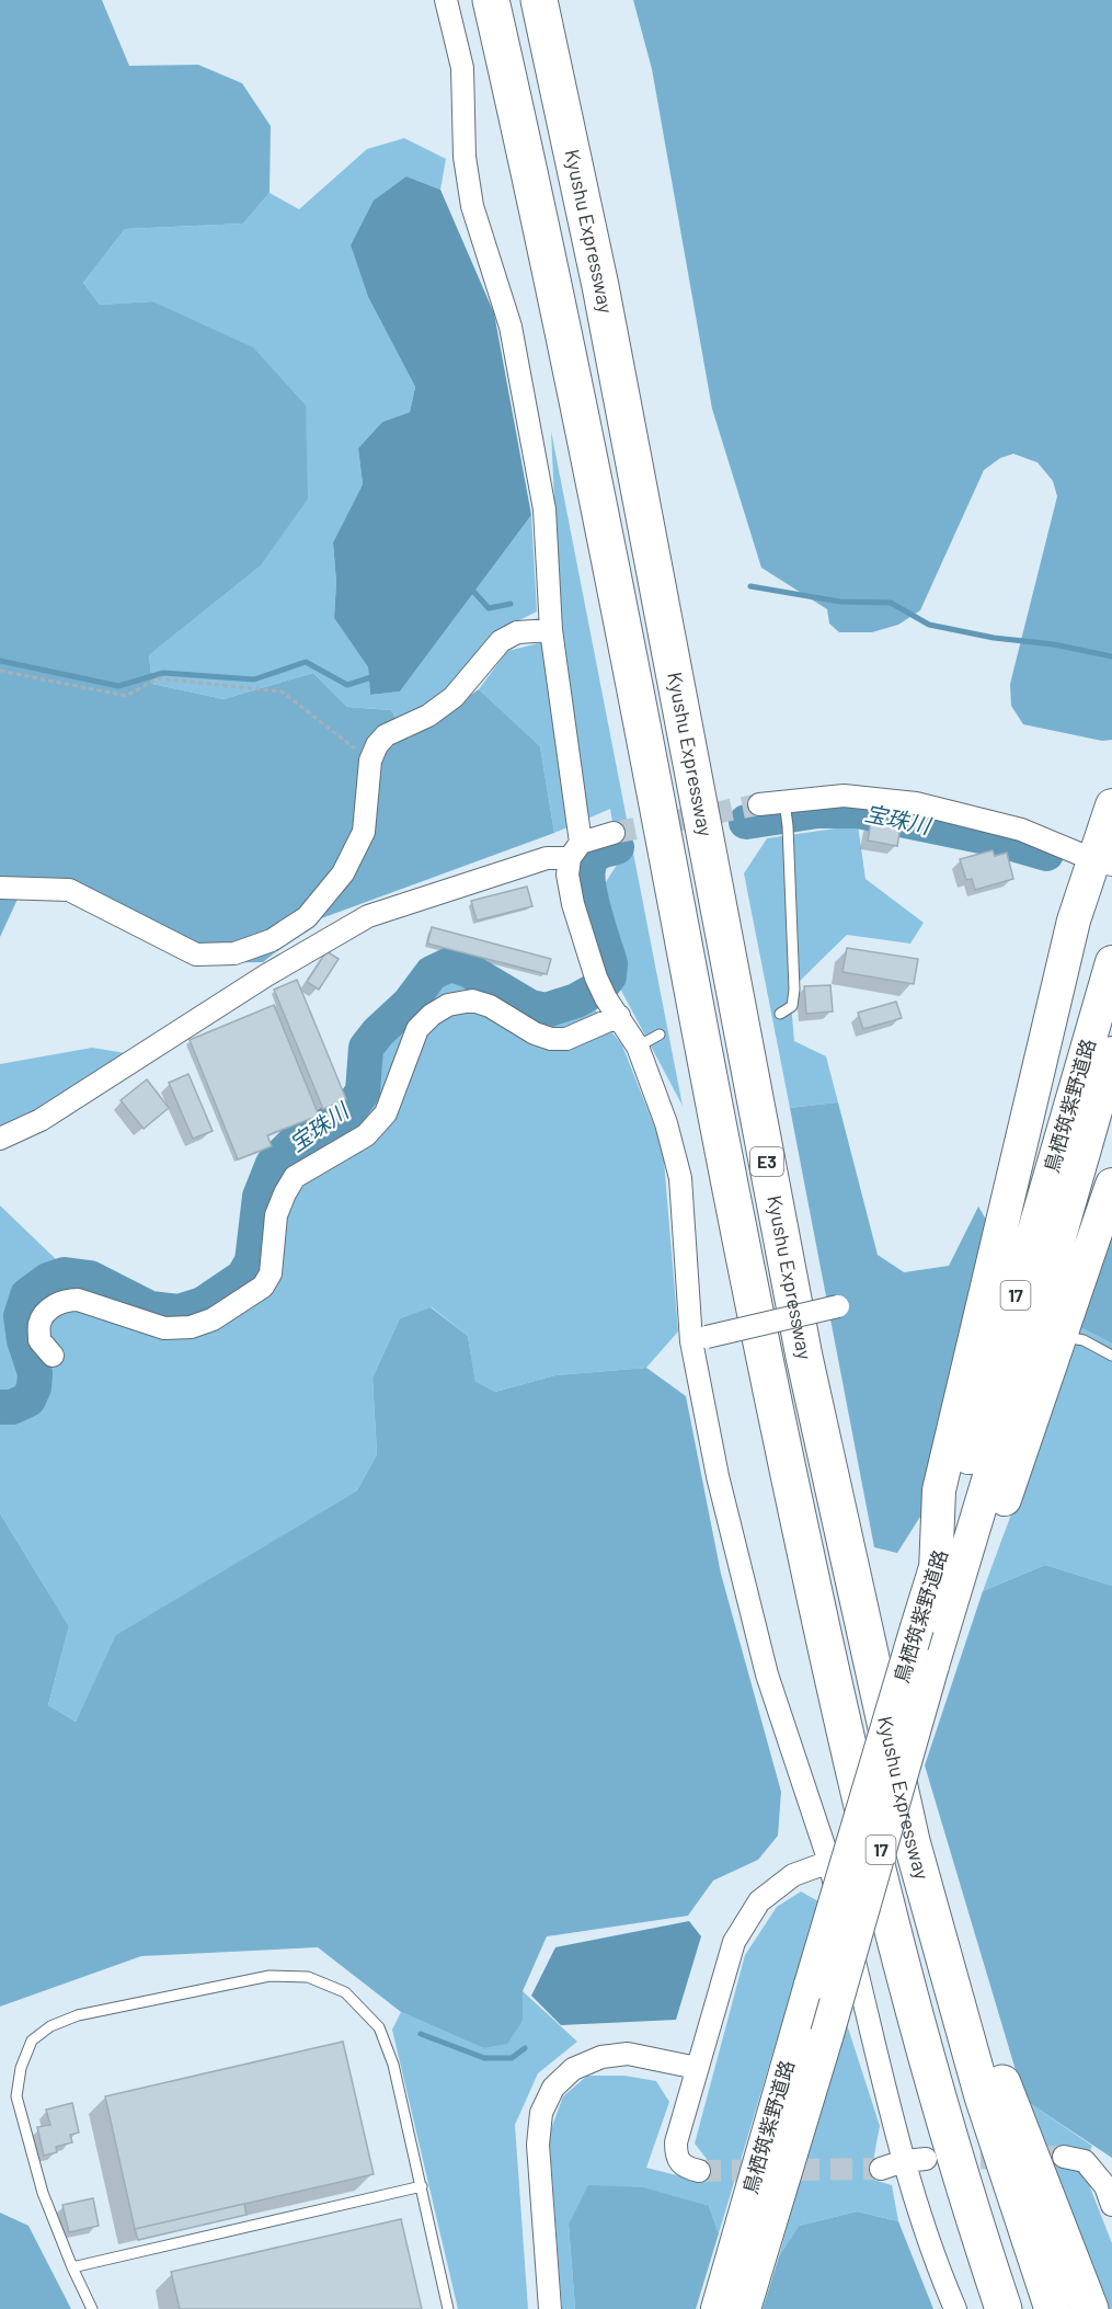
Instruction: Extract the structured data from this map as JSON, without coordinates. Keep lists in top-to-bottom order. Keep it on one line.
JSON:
{"streets":{"highway":["Kyushu Expressway","E3"],"main road":["鳥栖筑紫野道路","17"]},"water":["宝珠川"]}
